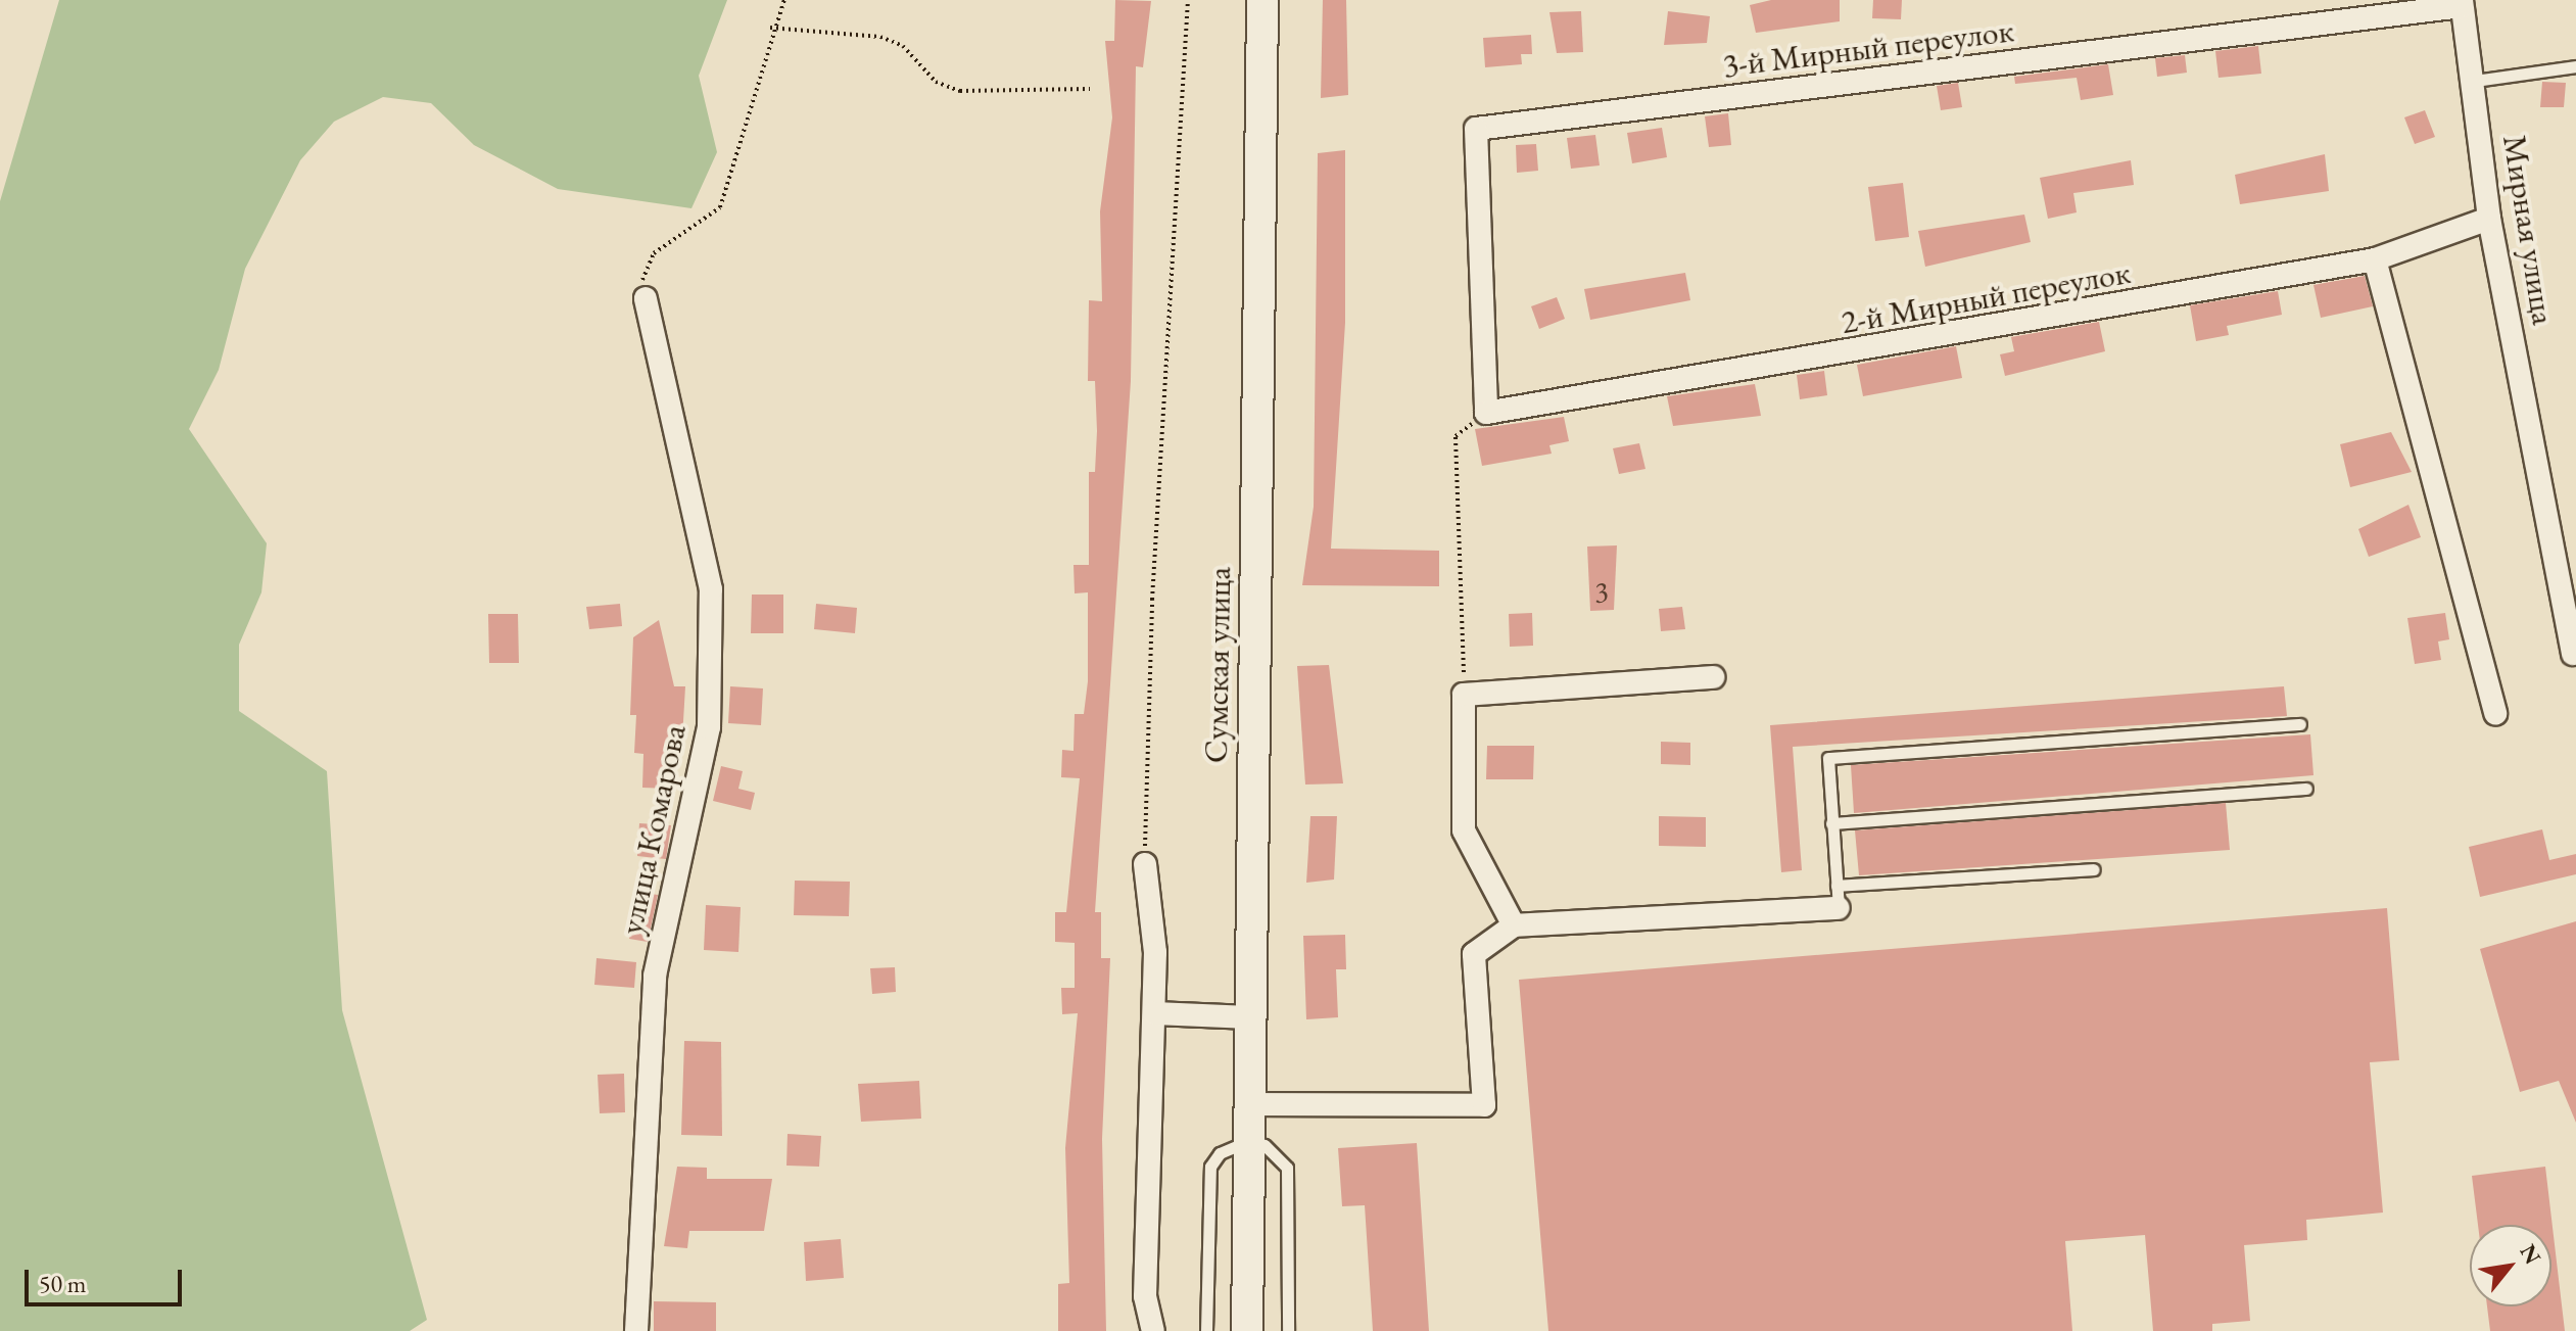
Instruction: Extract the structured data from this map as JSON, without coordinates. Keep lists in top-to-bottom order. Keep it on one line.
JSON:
{"streets":{"main road":["Сумская улица"],"street":["3-й Мирный переулок","Мирная улица","2-й Мирный переулок","улица Комарова"]},"crossings":[["3-й Мирный переулок","Мирная улица"],["3-й Мирный переулок","2-й Мирный переулок"],["Мирная улица","2-й Мирный переулок"]],"house_numbers":["3"],"scale_bar":"50 m","north":"top right"}
